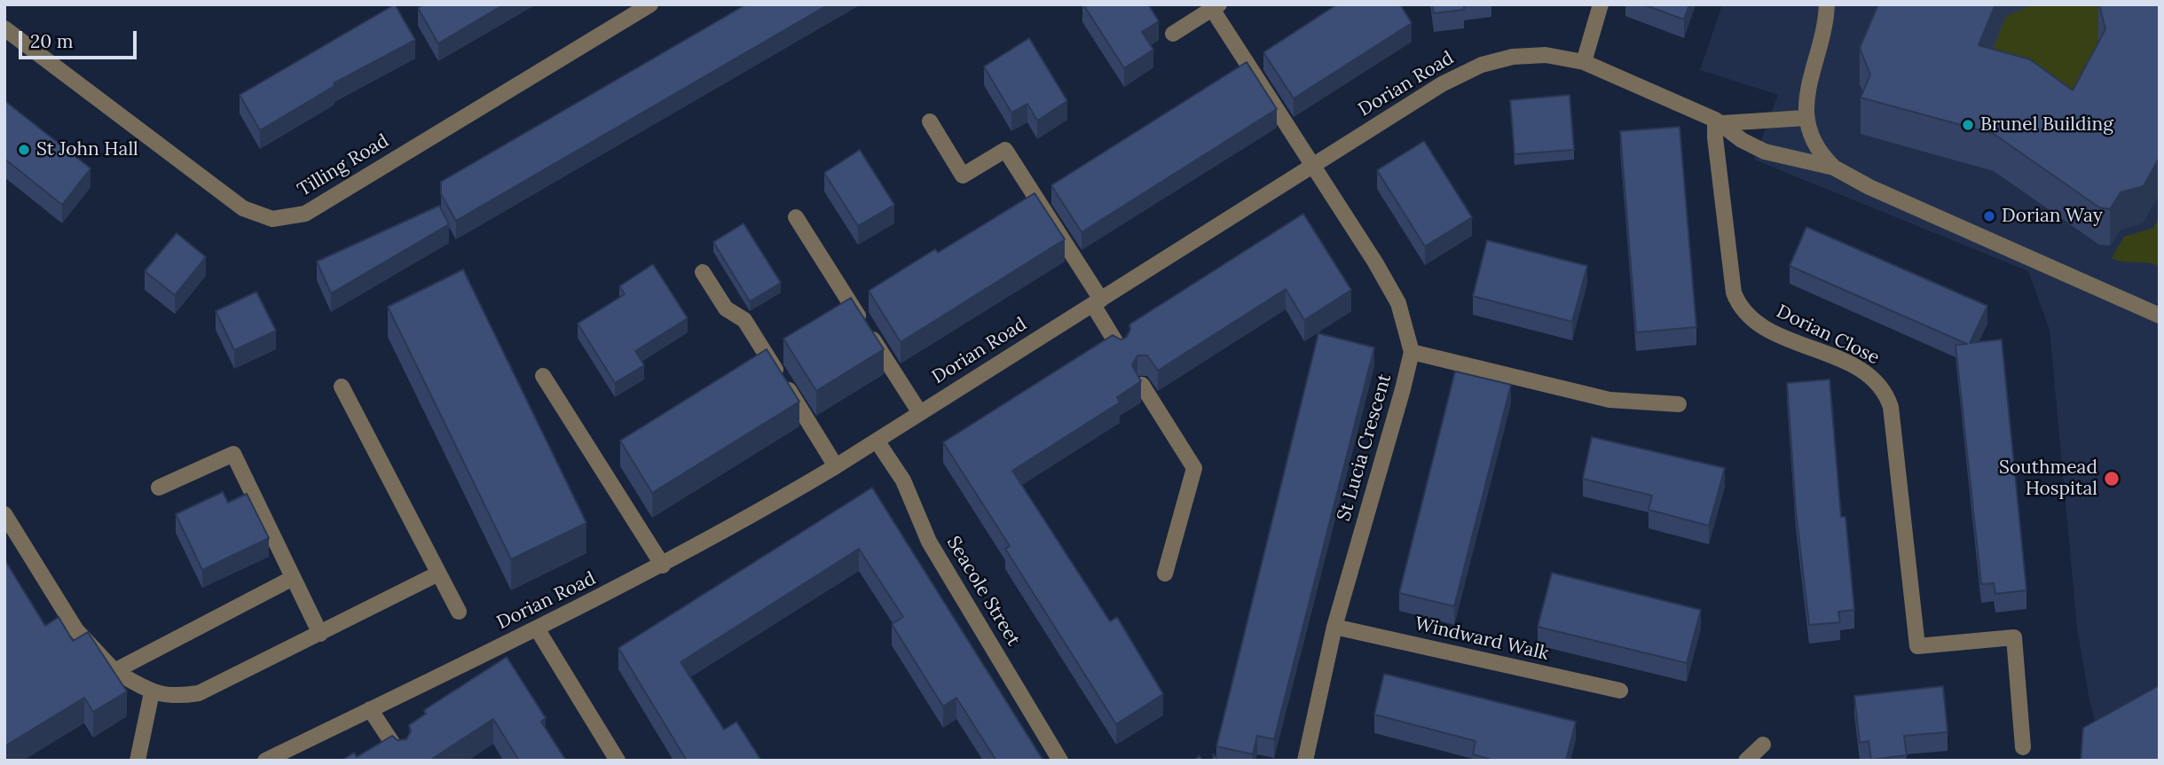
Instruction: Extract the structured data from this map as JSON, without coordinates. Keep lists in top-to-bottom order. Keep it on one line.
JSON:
{"streets":{"street":["Dorian Road","Tilling Road","Dorian Close","St Lucia Crescent","Seacole Street","Windward Walk"]},"crossings":[["Dorian Road","Dorian Close"],["Dorian Road","St Lucia Crescent"],["Dorian Road","Seacole Street"],["St Lucia Crescent","Windward Walk"]],"places":["Brunel Building","St John Hall","Dorian Way","Southmead Hospital"],"scale_bar":"20 m"}
